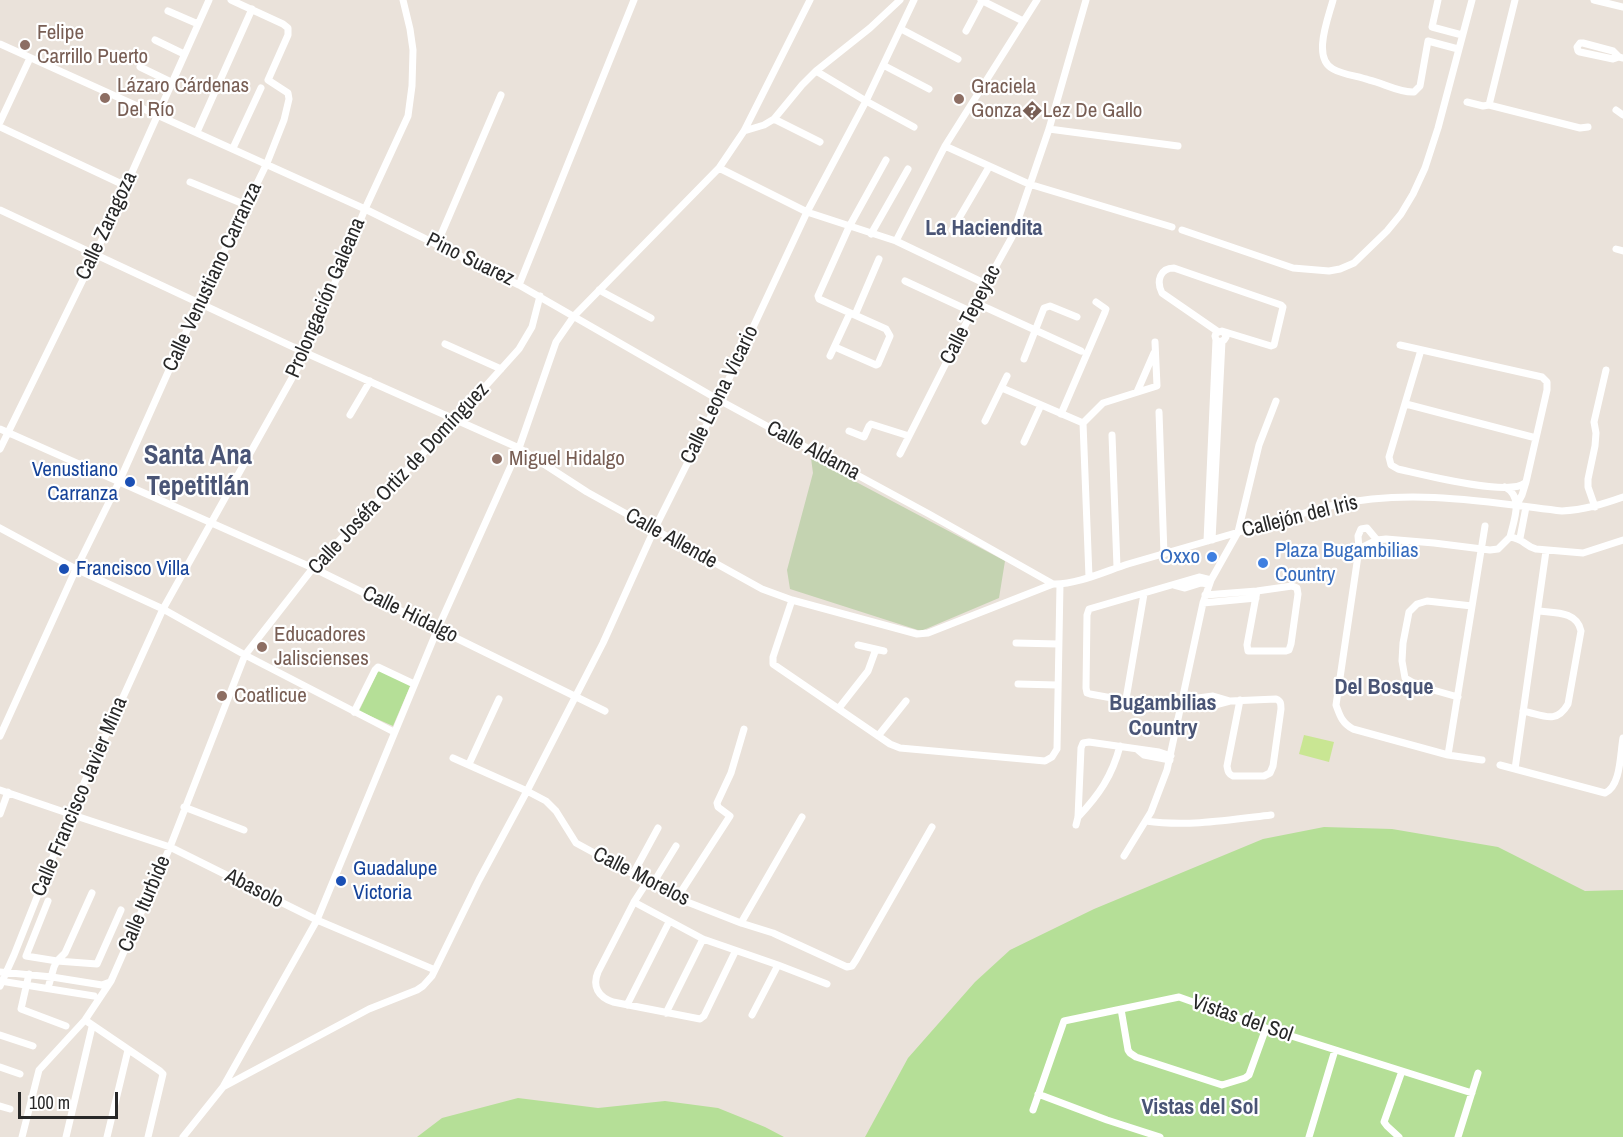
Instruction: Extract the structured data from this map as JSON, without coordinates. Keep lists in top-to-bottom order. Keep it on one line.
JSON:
{"streets":{"street":["Calle Zaragoza","Pino Suarez","Calle Venustiano Carranza","Prolongación Galeana","Calle Tepeyac","Calle Leona Vicario","Calle Aldama","Calle Joséfa Ortiz de Domínguez","Callejón del Iris","Calle Allende","Calle Hidalgo","Calle Francisco Javier Mina","Calle Morelos","Abasolo","Calle Iturbide","Vistas del Sol"]},"crossings":[["Calle Zaragoza","Pino Suarez"],["Calle Zaragoza","Calle Allende"],["Calle Zaragoza","Calle Hidalgo"],["Pino Suarez","Calle Venustiano Carranza"],["Pino Suarez","Prolongación Galeana"],["Pino Suarez","Calle Aldama"],["Pino Suarez","Calle Joséfa Ortiz de Domínguez"],["Calle Venustiano Carranza","Calle Allende"],["Calle Venustiano Carranza","Calle Hidalgo"],["Prolongación Galeana","Calle Allende"],["Prolongación Galeana","Calle Hidalgo"],["Prolongación Galeana","Calle Francisco Javier Mina"],["Calle Leona Vicario","Calle Aldama"],["Calle Leona Vicario","Calle Allende"],["Calle Leona Vicario","Calle Hidalgo"],["Calle Leona Vicario","Calle Morelos"],["Calle Leona Vicario","Abasolo"],["Calle Aldama","Callejón del Iris"],["Calle Aldama","Calle Allende"],["Calle Joséfa Ortiz de Domínguez","Calle Allende"],["Calle Joséfa Ortiz de Domínguez","Calle Hidalgo"],["Calle Joséfa Ortiz de Domínguez","Calle Iturbide"],["Callejón del Iris","Calle Allende"],["Calle Francisco Javier Mina","Abasolo"],["Abasolo","Calle Iturbide"]],"districts":["La Haciendita","Santa Ana Tepetitlán","Del Bosque","Bugambilias Country","Vistas del Sol"],"places":["Felipe Carrillo Puerto","Lázaro Cárdenas Del Río","Graciela Gonza�Lez De Gallo","Miguel Hidalgo","Venustiano Carranza","Oxxo","Plaza Bugambilias Country","Francisco Villa","Educadores Jaliscienses","Coatlicue","Guadalupe Victoria"],"scale_bar":"100 m"}
